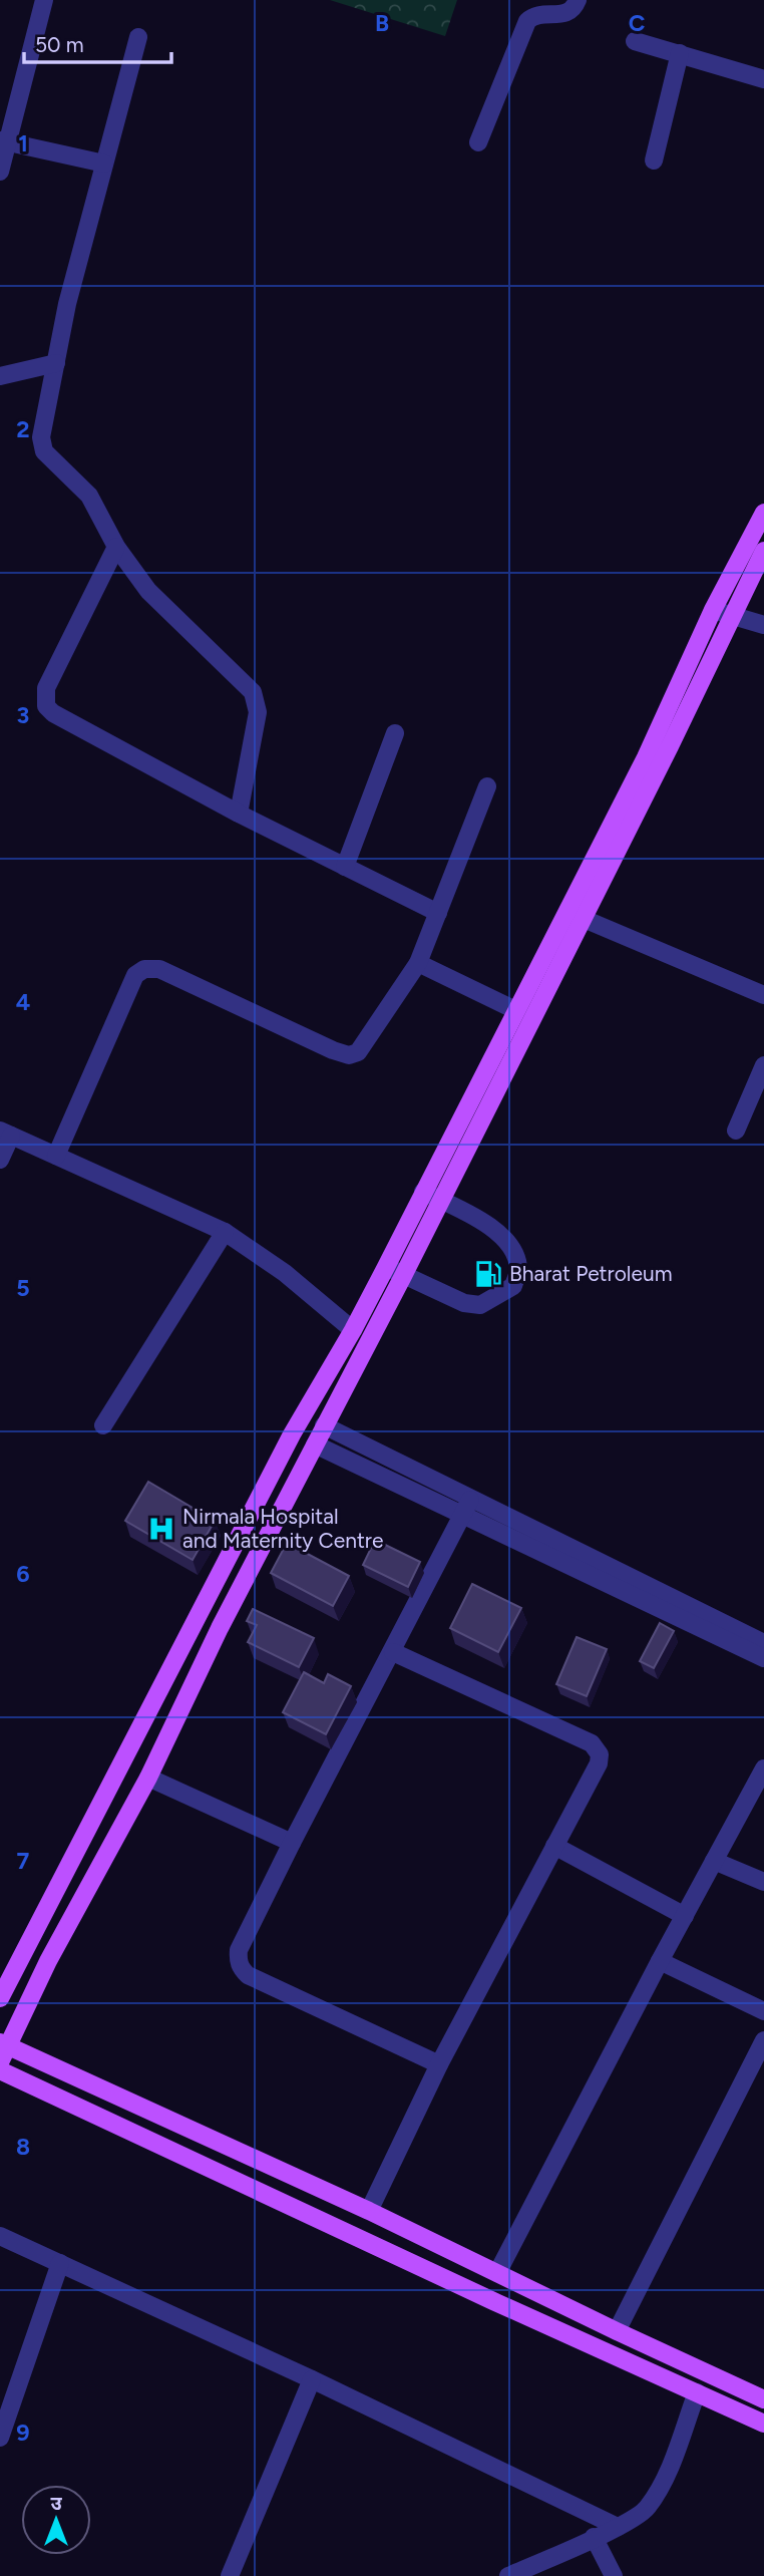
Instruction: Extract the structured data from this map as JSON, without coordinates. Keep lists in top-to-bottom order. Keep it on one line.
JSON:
{"places":{"fuel station":["Bharat Petroleum"],"hospital":["Nirmala Hospital and Maternity Centre"]},"scale_bar":"50 m","north":"top","grid":{"columns":["B","C"],"rows":["1","2","3","4","5","6","7","8","9"]}}
